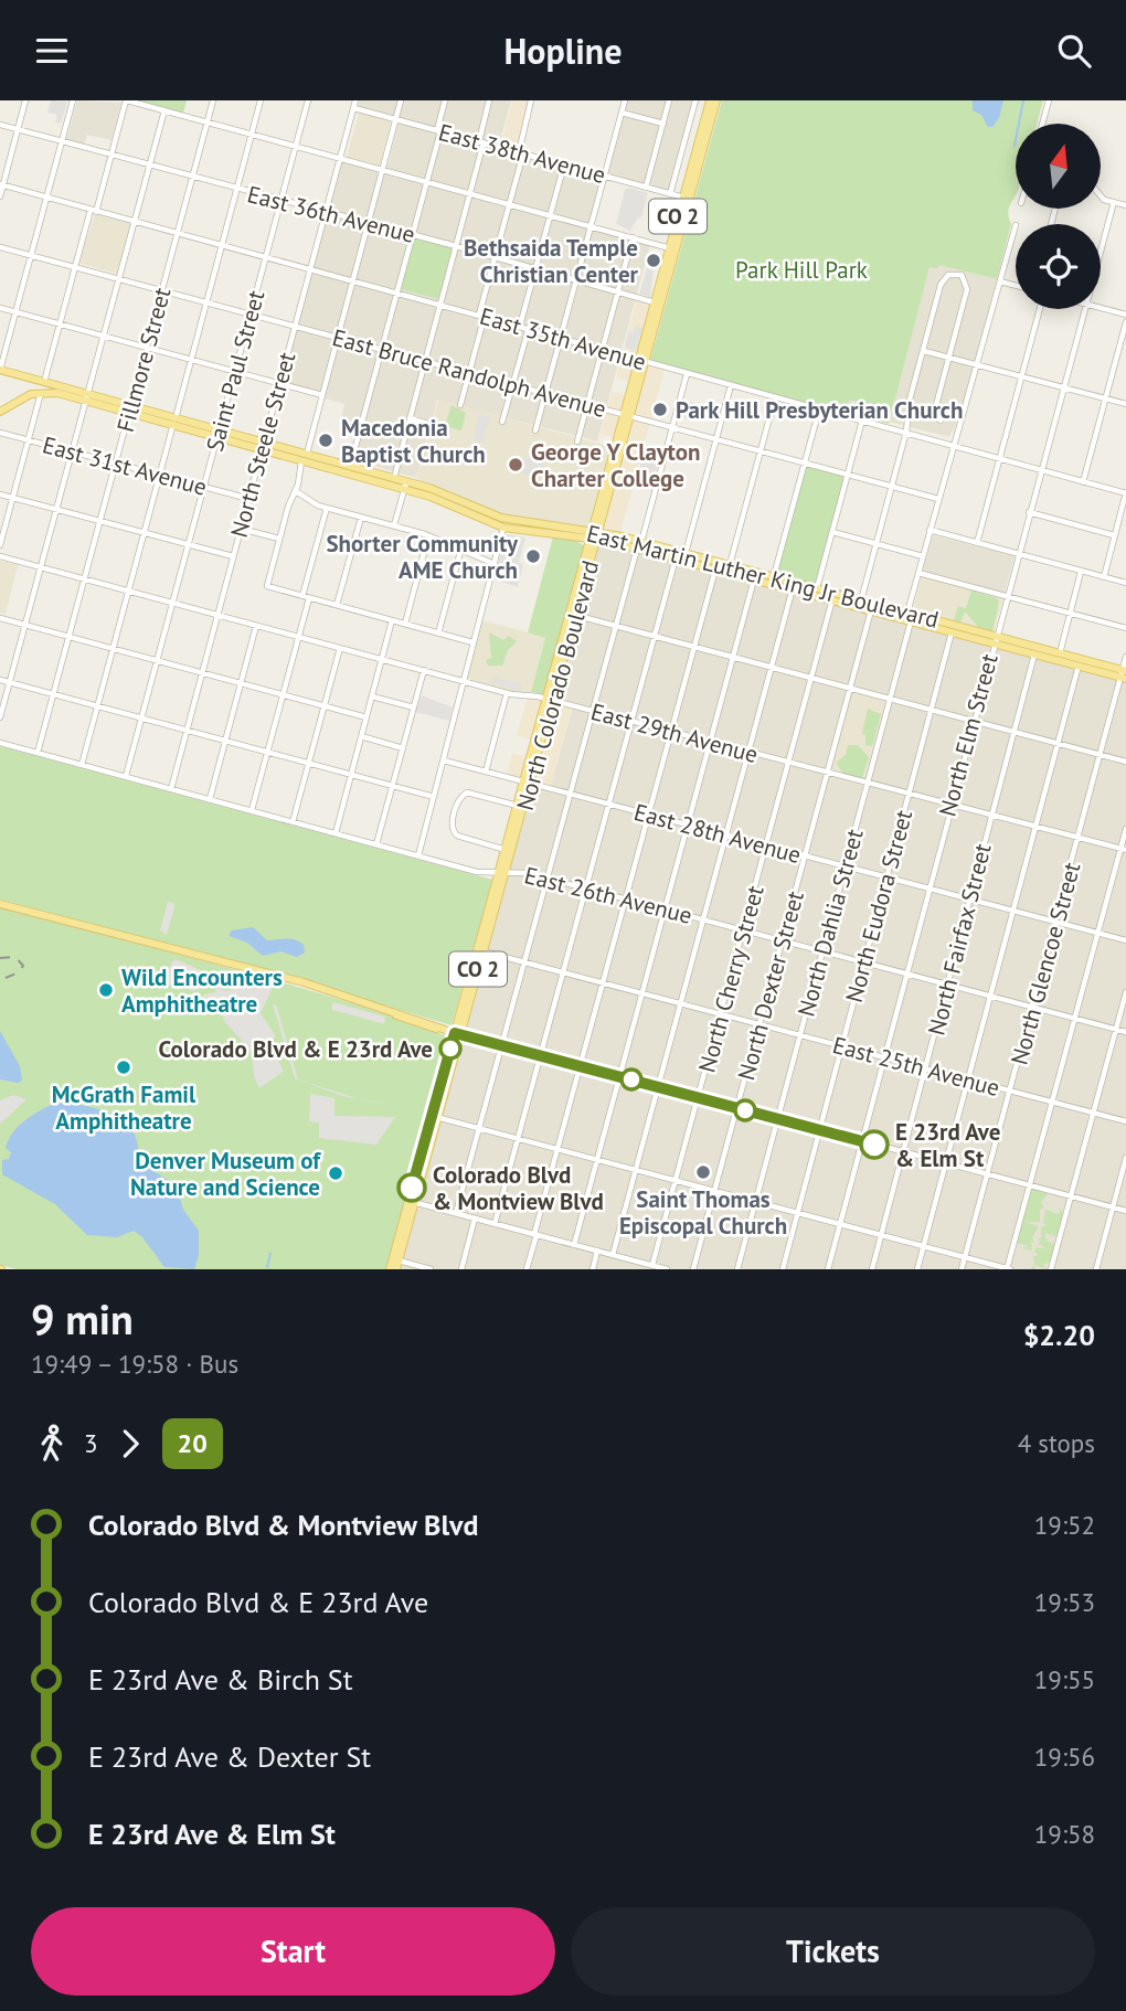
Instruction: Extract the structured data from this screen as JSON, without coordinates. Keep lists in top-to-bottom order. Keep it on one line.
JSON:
{"streets":{"main road":["CO 2","East Martin Luther King Jr Boulevard","North Colorado Boulevard"],"street":["East 38th Avenue","East 36th Avenue","East 35th Avenue","Fillmore Street","Saint Paul Street","East Bruce Randolph Avenue","North Steele Street","East 31st Avenue","East 29th Avenue","North Elm Street","East 28th Avenue","East 26th Avenue","North Eudora Street","North Dahlia Street","North Fairfax Street","North Glencoe Street","North Cherry Street","North Dexter Street","East 25th Avenue"]},"crossings":[["East 38th Avenue","North Steele Street"],["East 38th Avenue","North Colorado Boulevard"],["East 36th Avenue","Fillmore Street"],["East 36th Avenue","Saint Paul Street"],["East 36th Avenue","North Steele Street"],["East 36th Avenue","North Colorado Boulevard"],["East 35th Avenue","Fillmore Street"],["East 35th Avenue","Saint Paul Street"],["East 35th Avenue","North Steele Street"],["East 35th Avenue","North Colorado Boulevard"],["East 35th Avenue","North Elm Street"],["Fillmore Street","East Bruce Randolph Avenue"],["Fillmore Street","East 31st Avenue"],["Fillmore Street","East Martin Luther King Jr Boulevard"],["Fillmore Street","East 29th Avenue"],["Fillmore Street","East 26th Avenue"],["Saint Paul Street","East Bruce Randolph Avenue"],["Saint Paul Street","East 31st Avenue"],["Saint Paul Street","East Martin Luther King Jr Boulevard"],["Saint Paul Street","East 29th Avenue"],["Saint Paul Street","East 26th Avenue"],["East Bruce Randolph Avenue","North Steele Street"],["East Bruce Randolph Avenue","North Colorado Boulevard"],["North Steele Street","East 31st Avenue"],["North Steele Street","East Martin Luther King Jr Boulevard"],["North Steele Street","East 29th Avenue"],["North Steele Street","East 26th Avenue"],["East Martin Luther King Jr Boulevard","North Colorado Boulevard"],["East Martin Luther King Jr Boulevard","North Elm Street"],["East Martin Luther King Jr Boulevard","North Eudora Street"],["East Martin Luther King Jr Boulevard","North Dahlia Street"],["East Martin Luther King Jr Boulevard","North Fairfax Street"],["East Martin Luther King Jr Boulevard","North Glencoe Street"],["East Martin Luther King Jr Boulevard","North Cherry Street"],["East Martin Luther King Jr Boulevard","North Dexter Street"],["North Colorado Boulevard","East 29th Avenue"],["North Colorado Boulevard","East 28th Avenue"],["North Colorado Boulevard","East 26th Avenue"],["North Colorado Boulevard","East 25th Avenue"],["East 29th Avenue","North Elm Street"],["East 29th Avenue","North Eudora Street"],["East 29th Avenue","North Dahlia Street"],["East 29th Avenue","North Fairfax Street"],["East 29th Avenue","North Glencoe Street"],["East 29th Avenue","North Cherry Street"],["East 29th Avenue","North Dexter Street"],["North Elm Street","East 28th Avenue"],["North Elm Street","East 26th Avenue"],["North Elm Street","East 25th Avenue"],["East 28th Avenue","North Eudora Street"],["East 28th Avenue","North Dahlia Street"],["East 28th Avenue","North Fairfax Street"],["East 28th Avenue","North Glencoe Street"],["East 28th Avenue","North Cherry Street"],["East 28th Avenue","North Dexter Street"],["East 26th Avenue","North Eudora Street"],["East 26th Avenue","North Dahlia Street"],["East 26th Avenue","North Fairfax Street"],["East 26th Avenue","North Glencoe Street"],["East 26th Avenue","North Cherry Street"],["East 26th Avenue","North Dexter Street"],["North Eudora Street","East 25th Avenue"],["North Dahlia Street","East 25th Avenue"],["North Fairfax Street","East 25th Avenue"],["North Glencoe Street","East 25th Avenue"],["North Cherry Street","East 25th Avenue"],["North Dexter Street","East 25th Avenue"]],"parks":["Park Hill Park"],"places":["Bethsaida Temple Christian Center","Park Hill Presbyterian Church","Macedonia Baptist Church","George Y Clayton Charter College","Shorter Community AME Church","Wild Encounters Amphitheatre","Colorado Blvd & E 23rd Ave","McGrath Famil Amphitheatre","E 23rd Ave & Elm St","Saint Thomas Episcopal Church","Denver Museum of Nature and Science","Colorado Blvd & Montview Blvd"],"lines":["bus line 20"],"north":"top","page":{"header":"Hopline","heading":["9 min","19:49 – 19:58 · Bus","$2.20"],"legs":["3","20","4 stops"],"list":[{"name":"Colorado Blvd & Montview Blvd","value":"19:52"},{"name":"Colorado Blvd & E 23rd Ave","value":"19:53"},{"name":"E 23rd Ave & Birch St","value":"19:55"},{"name":"E 23rd Ave & Dexter St","value":"19:56"},{"name":"E 23rd Ave & Elm St","value":"19:58"}],"buttons":["Start","Tickets"]}}
